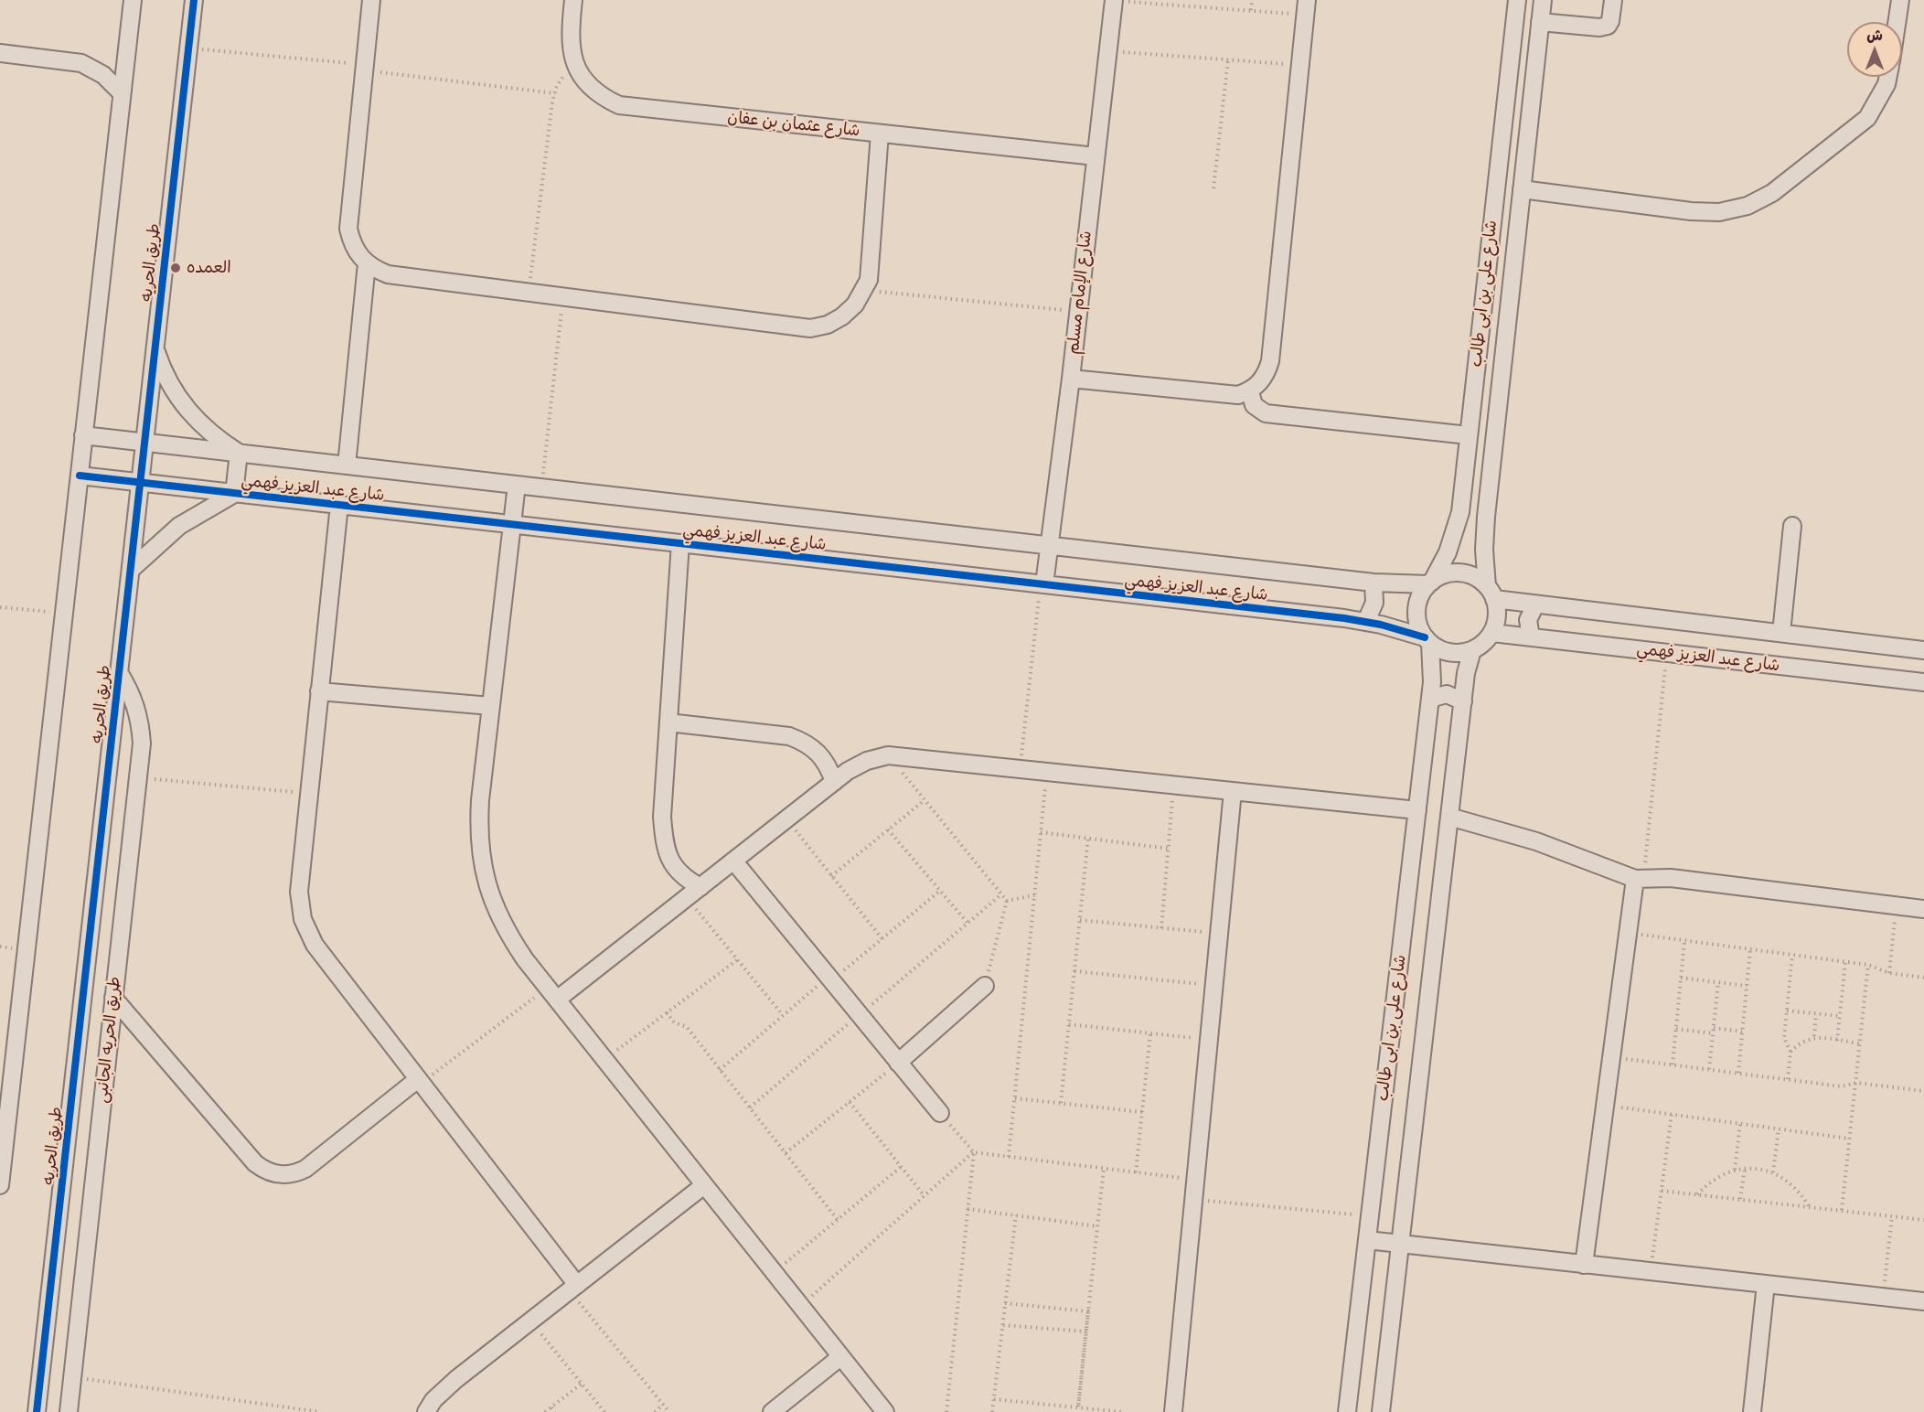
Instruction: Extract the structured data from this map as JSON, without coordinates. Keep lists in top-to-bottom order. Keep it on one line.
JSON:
{"streets":{"street":["شارع عثمان بن عفان","طريق الحريه","شارع الإمام مسلم","شارع على بن ابى طالب","شارع عبد العزيز فهمي","طريق الحريه الجانبى"]},"crossings":[["شارع عثمان بن عفان","شارع الإمام مسلم"],["طريق الحريه","شارع عبد العزيز فهمي"],["طريق الحريه","طريق الحريه الجانبى"],["شارع الإمام مسلم","شارع عبد العزيز فهمي"],["شارع على بن ابى طالب","شارع عبد العزيز فهمي"]],"places":["العمده"],"north":"top"}
